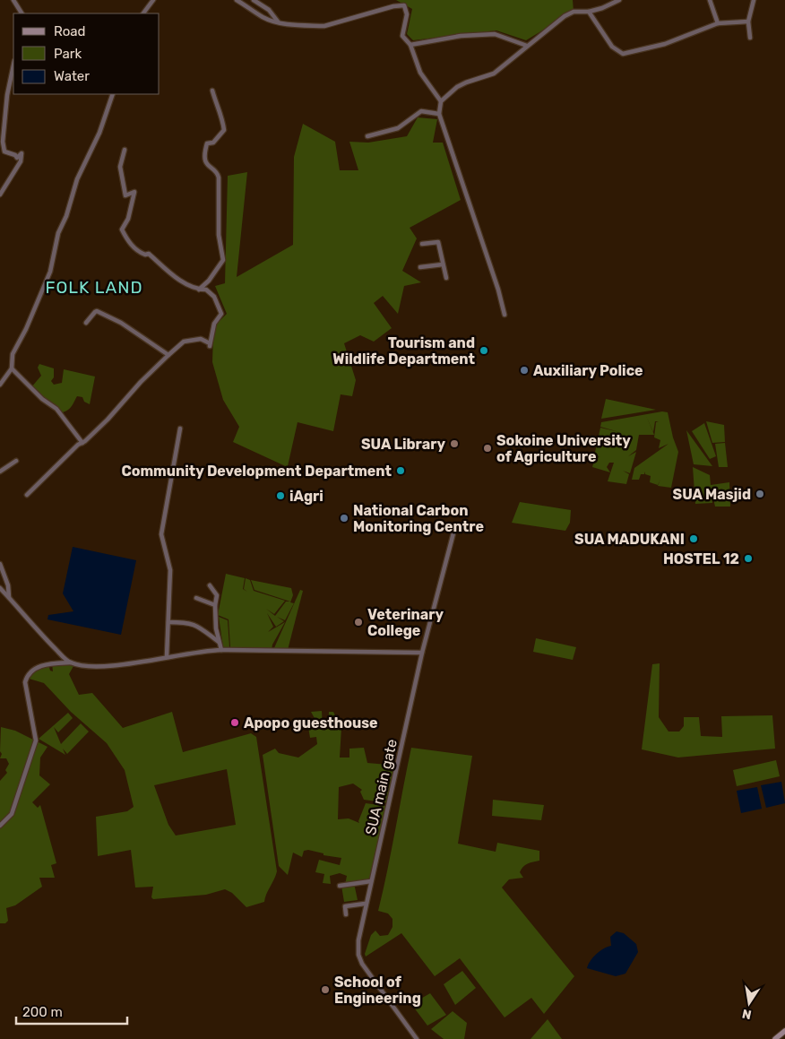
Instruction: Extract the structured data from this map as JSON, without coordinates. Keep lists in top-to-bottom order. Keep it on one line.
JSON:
{"streets":{"street":["SUA main gate"]},"districts":["FOLK LAND"],"places":["Tourism and Wildlife Department","Auxiliary Police","SUA Library","Sokoine University of Agriculture","Community Development Department","SUA Masjid","iAgri","National Carbon Monitoring Centre","SUA MADUKANI","HOSTEL 12","Veterinary College","Apopo guesthouse","School of Engineering"],"legend":["Road","Park","Water"],"scale_bar":"200 m","north":"bottom"}
